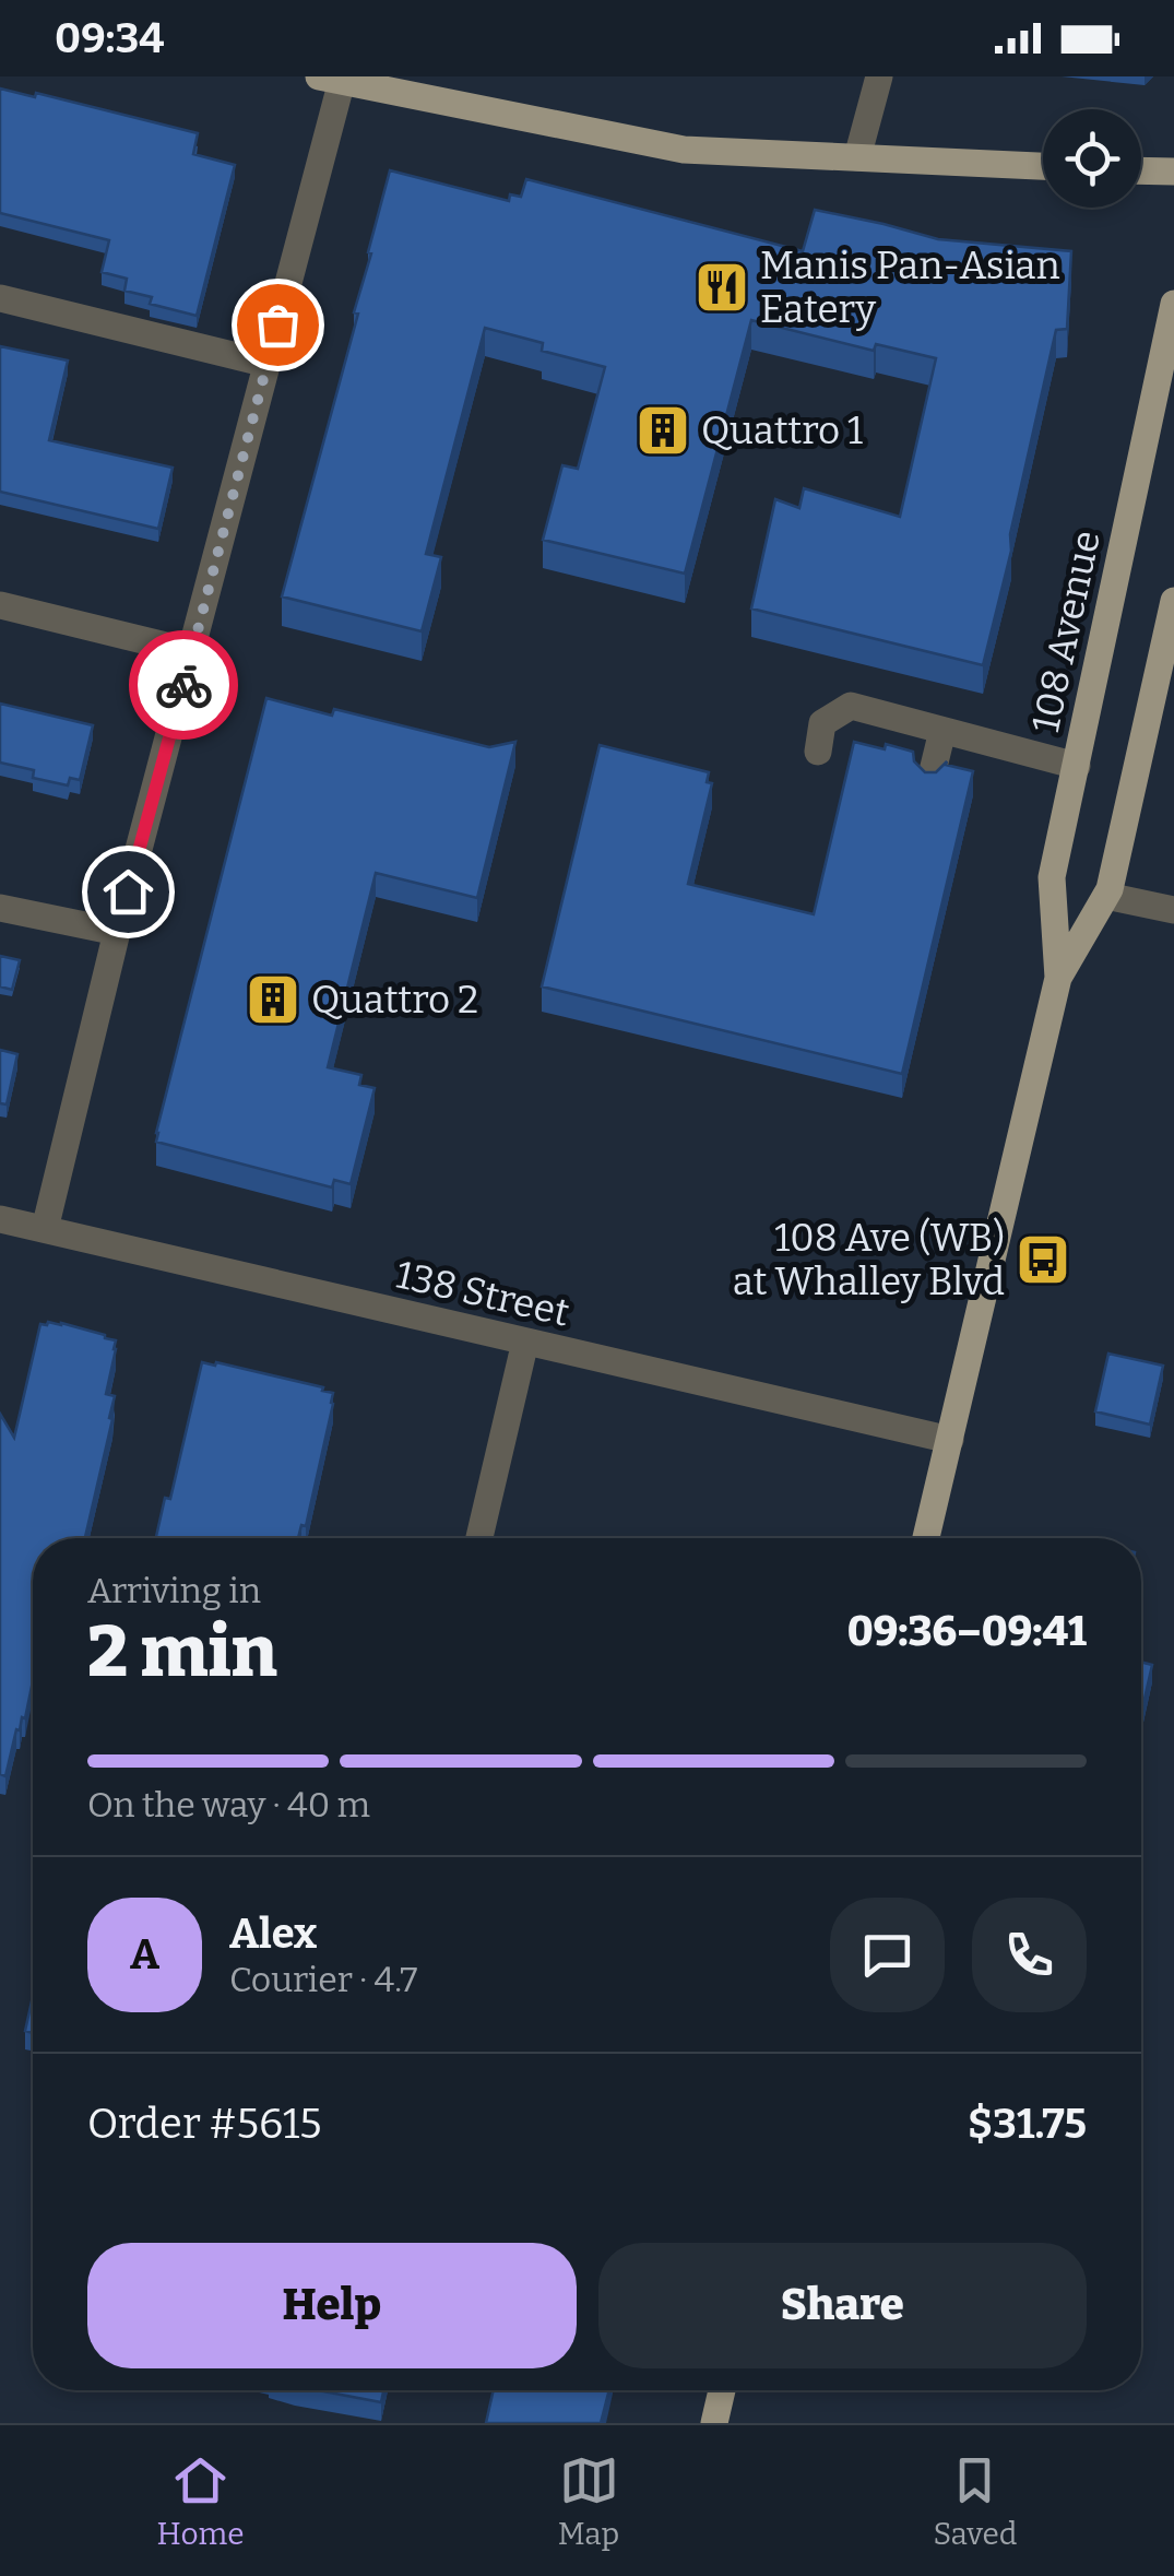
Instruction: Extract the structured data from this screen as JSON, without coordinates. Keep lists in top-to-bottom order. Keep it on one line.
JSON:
{"streets":{"main road":["108 Avenue"],"street":["138 Street"]},"crossings":[["108 Avenue","138 Street"]],"places":{"restaurant":["Manis Pan-Asian Eatery"],"building":["Quattro 1","Quattro 2"],"bus stop":["108 Ave (WB) at Whalley Blvd"]},"page":{"status":"09:34","heading":["2 min","Arriving in","09:36–09:41"],"panel":["Alex","Courier · 4.7","Order #5615","$31.75"],"bar":"On the way · 40 m","round":"A","buttons":["Help","Share"],"tabs":["Home","Map","Saved"]}}
